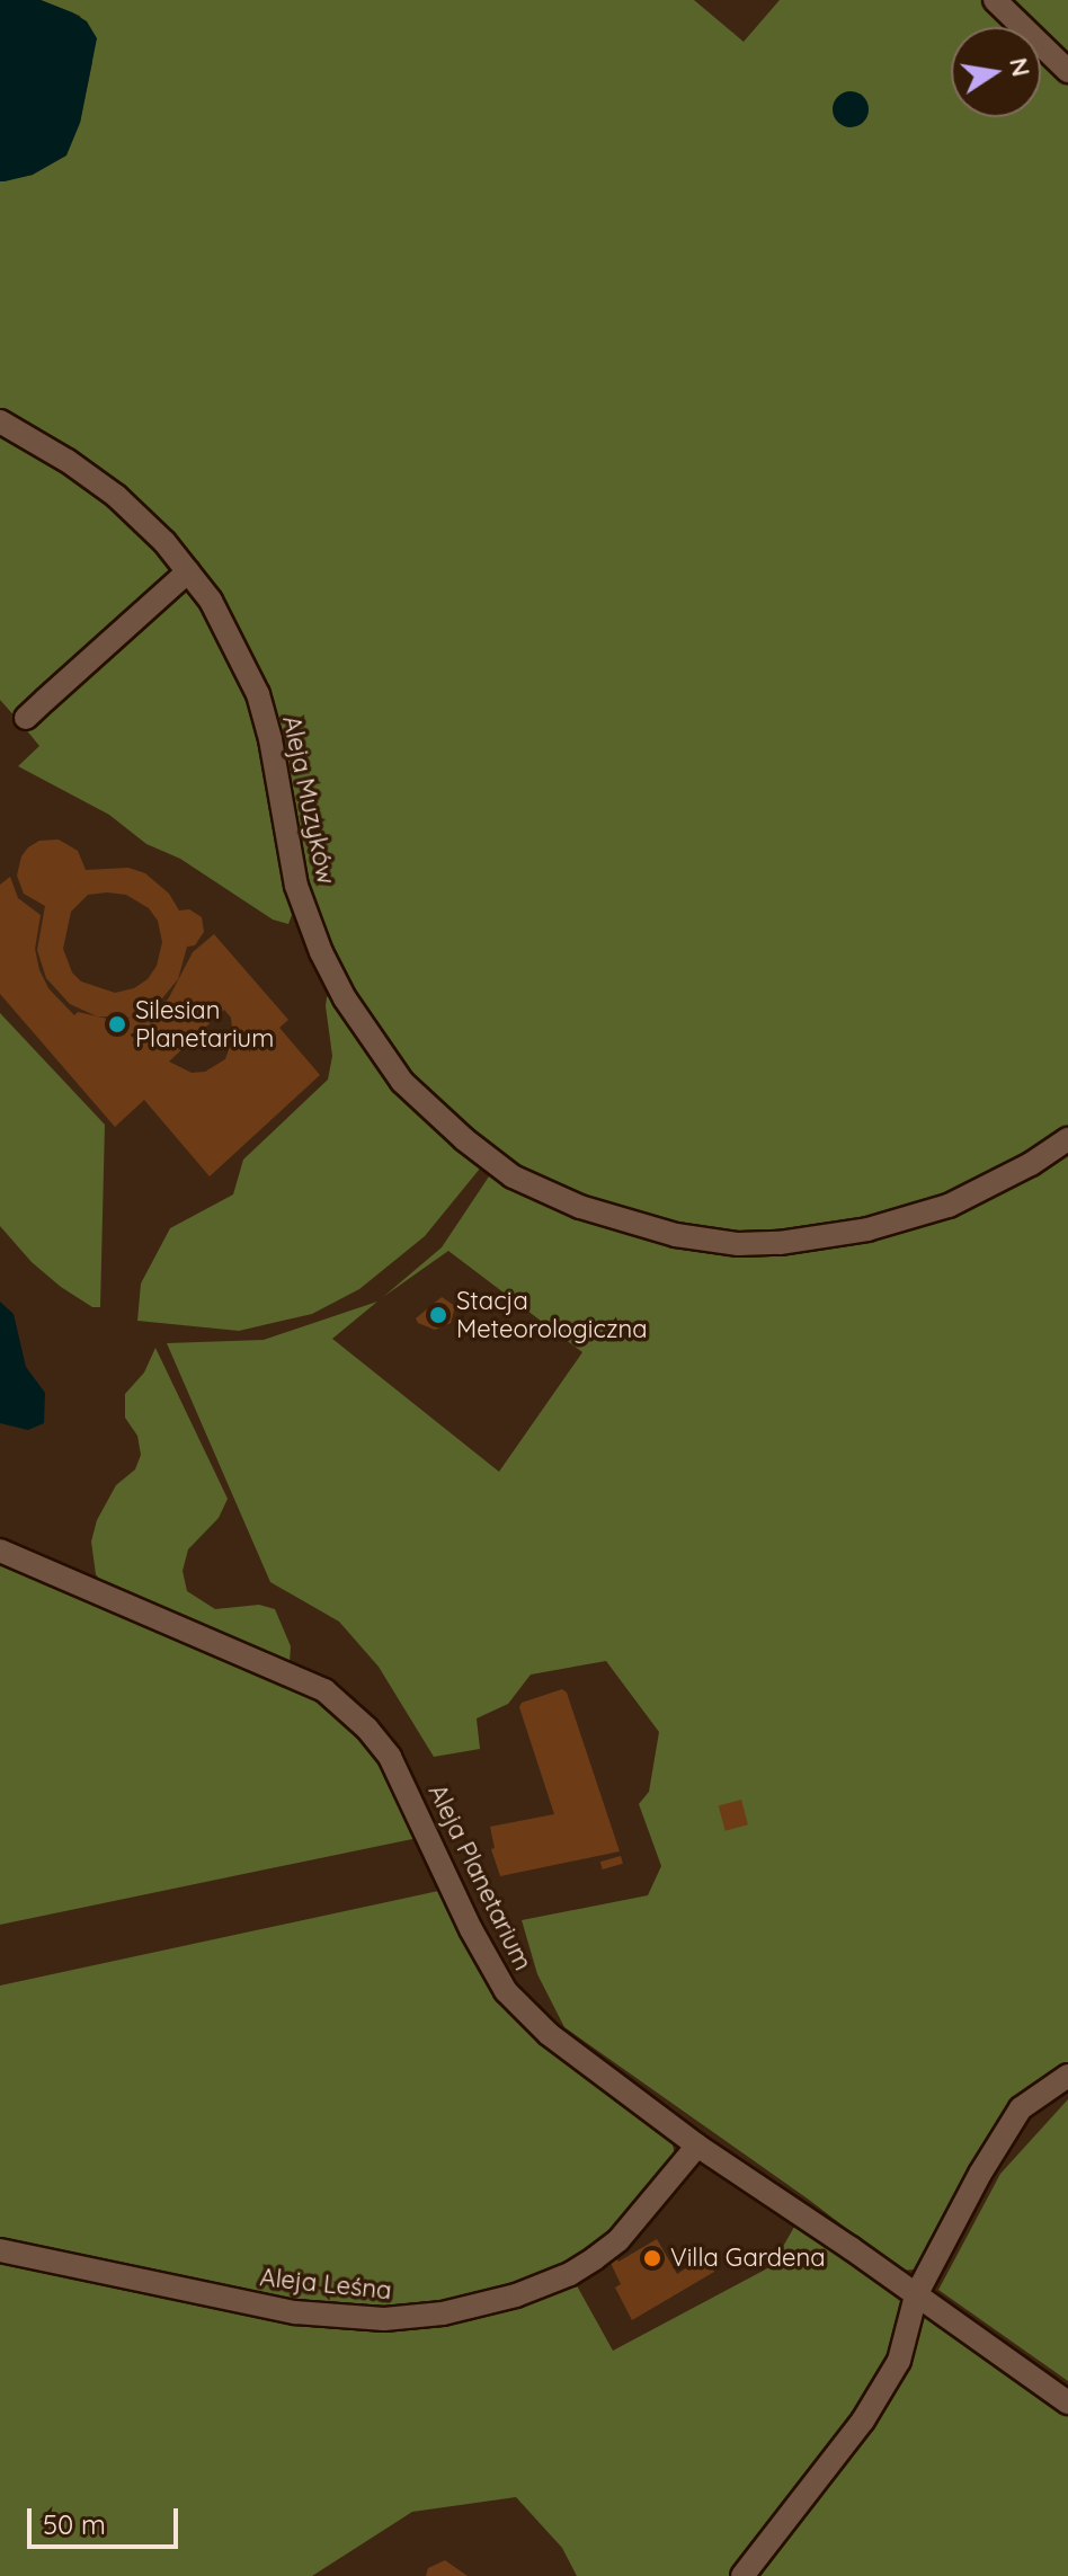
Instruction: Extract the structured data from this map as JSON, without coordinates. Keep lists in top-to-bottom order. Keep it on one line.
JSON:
{"streets":{"street":["Aleja Muzyków","Aleja Planetarium","Aleja Leśna"]},"crossings":[["Aleja Planetarium","Aleja Leśna"]],"places":["Silesian Planetarium","Stacja Meteorologiczna","Villa Gardena"],"scale_bar":"50 m","north":"right"}
